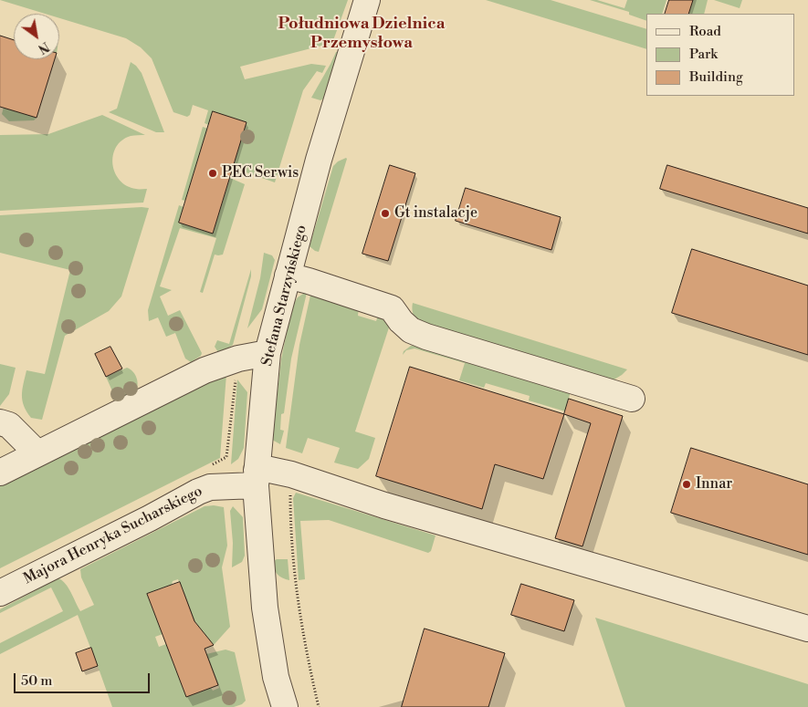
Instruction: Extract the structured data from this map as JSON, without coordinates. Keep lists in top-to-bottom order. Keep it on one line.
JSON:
{"streets":{"street":["Stefana Starzyńskiego","Majora Henryka Sucharskiego"]},"crossings":[["Stefana Starzyńskiego","Majora Henryka Sucharskiego"]],"districts":["Południowa Dzielnica Przemysłowa"],"places":["PEC Serwis","Gt instalacje","Innar"],"legend":["Road","Park","Building"],"scale_bar":"50 m","north":"bottom right"}
